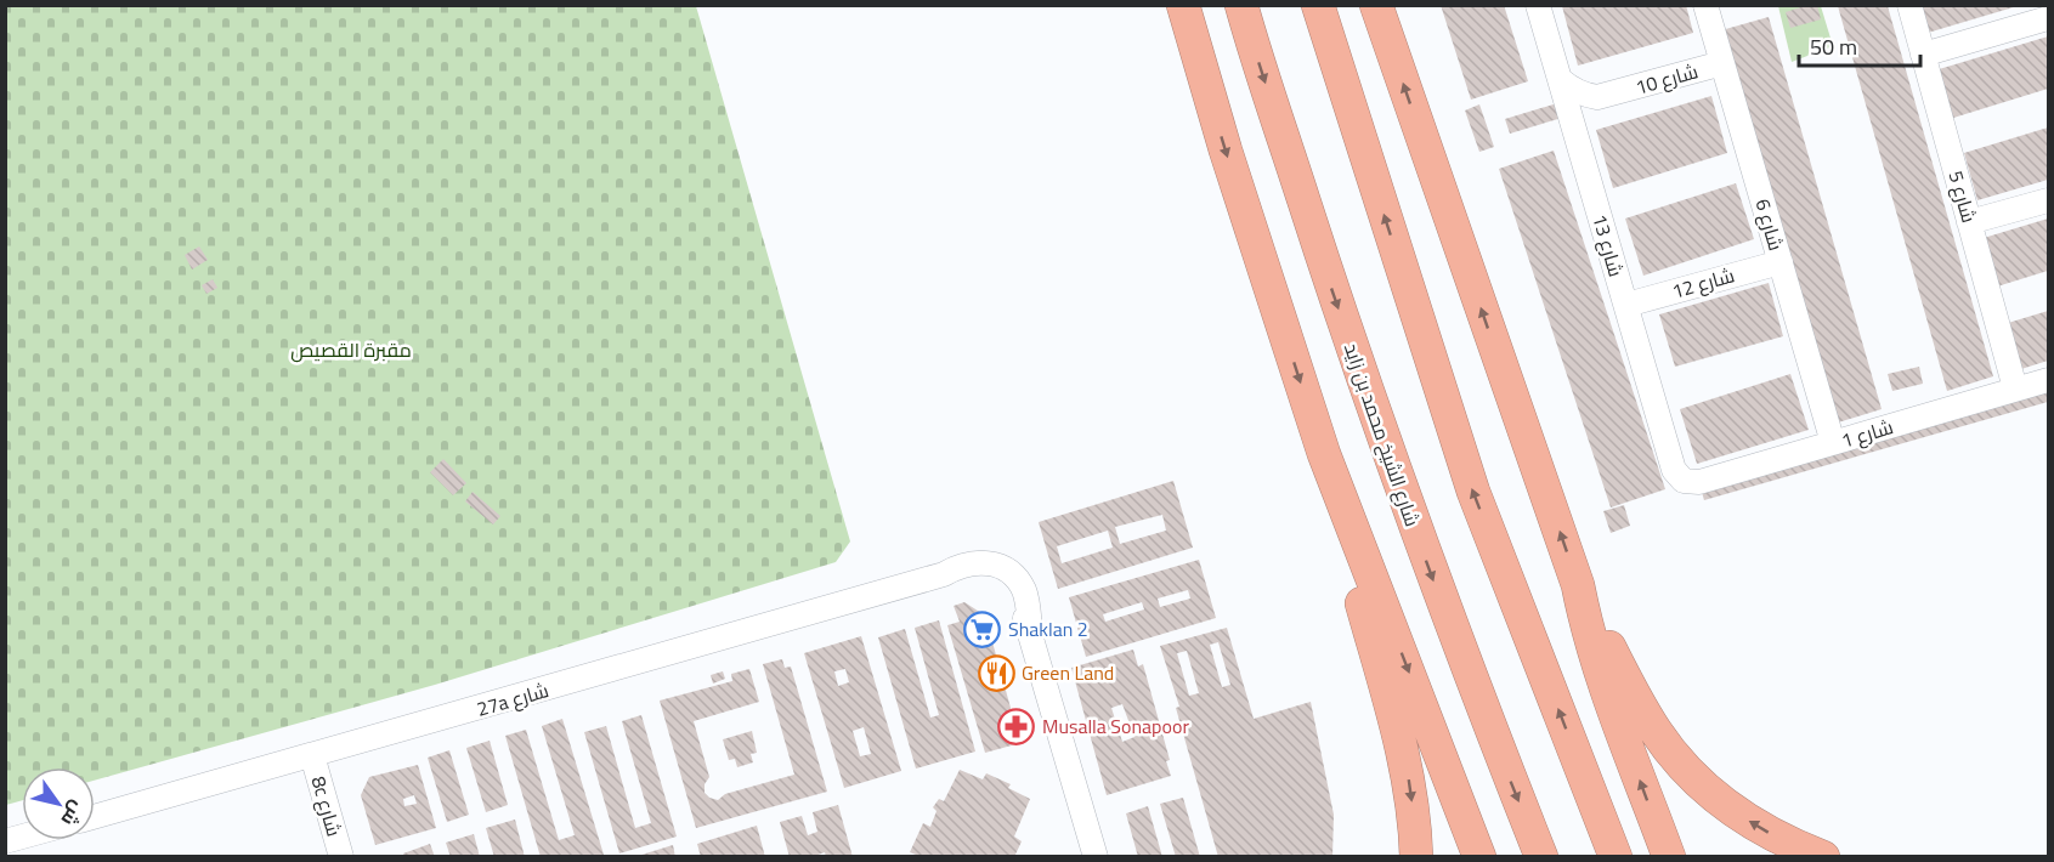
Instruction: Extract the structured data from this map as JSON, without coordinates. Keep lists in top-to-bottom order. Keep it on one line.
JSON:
{"streets":{"highway":["شارع الشيخ محمد بن زايد"],"street":["شارع 10","شارع 5","شارع 6","شارع 13","شارع 12","شارع 1","27a شارع","8c شارع"]},"crossings":[["شارع 10","شارع 6"],["شارع 10","شارع 13"],["شارع 5","شارع 1"],["شارع 6","شارع 12"],["شارع 6","شارع 1"],["شارع 13","شارع 12"],["شارع 13","شارع 1"],["27a شارع","8c شارع"]],"parks":["مقبرة القصيص"],"places":{"supermarket":["Shaklan 2"],"restaurant":["Green Land"],"pharmacy":["Musalla Sonapoor"]},"scale_bar":"50 m","north":"bottom right"}
